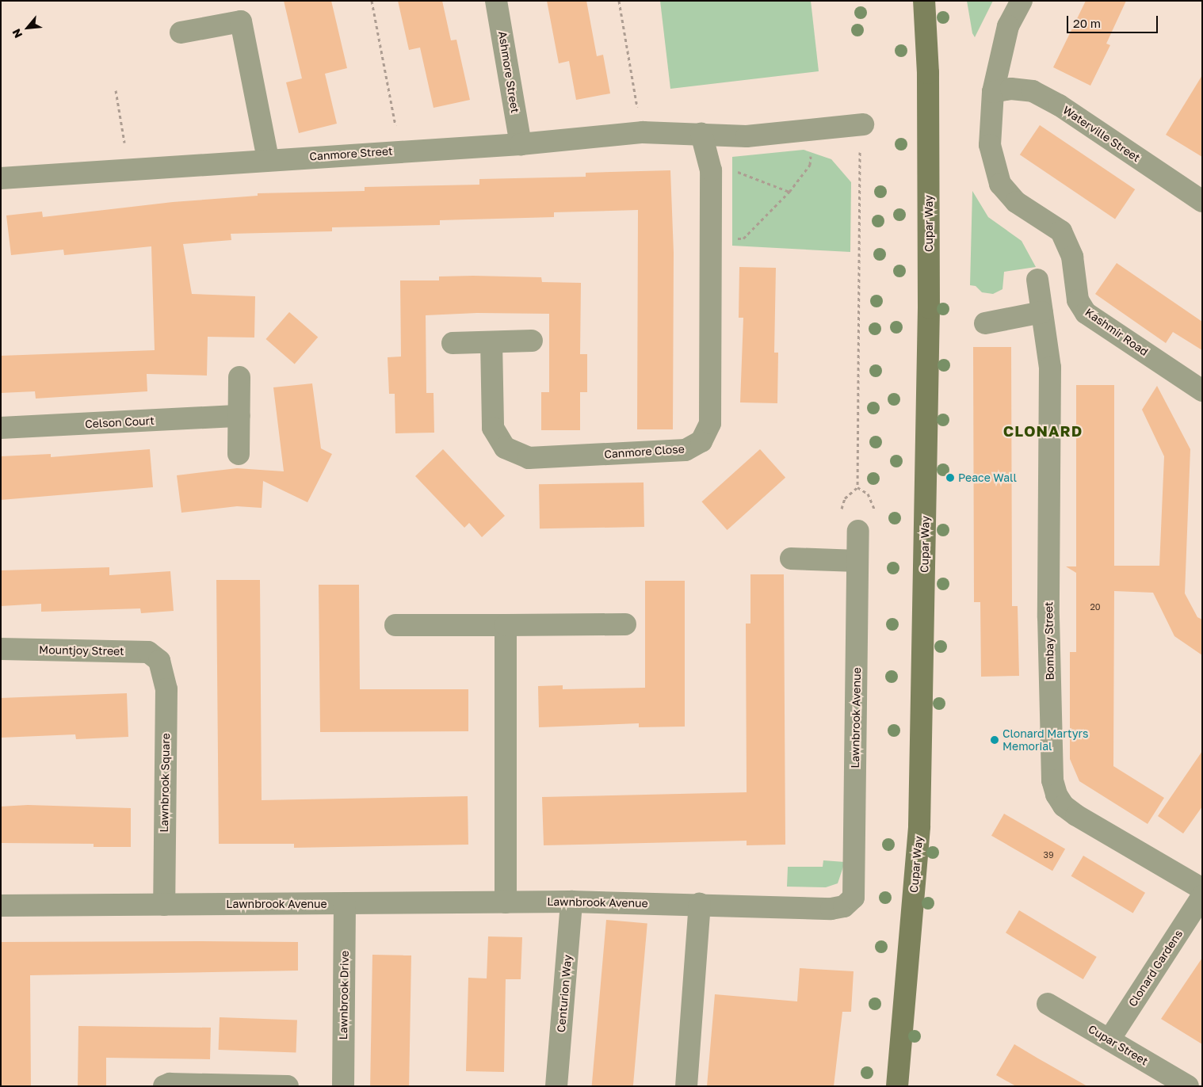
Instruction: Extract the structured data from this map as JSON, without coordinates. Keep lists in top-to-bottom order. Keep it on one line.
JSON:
{"streets":{"street":["Ashmore Street","Waterville Street","Canmore Street","Cupar Way","Kashmir Road","Celson Court","Canmore Close","Bombay Street","Mountjoy Street","Lawnbrook Avenue","Lawnbrook Square","Clonard Gardens","Centurion Way","Lawnbrook Drive","Cupar Street"]},"crossings":[["Ashmore Street","Canmore Street"],["Waterville Street","Kashmir Road"],["Canmore Street","Canmore Close"],["Mountjoy Street","Lawnbrook Square"],["Lawnbrook Avenue","Lawnbrook Square"],["Lawnbrook Avenue","Centurion Way"],["Lawnbrook Avenue","Lawnbrook Drive"],["Clonard Gardens","Cupar Street"]],"districts":["CLONARD"],"places":["Peace Wall","Clonard Martyrs Memorial"],"house_numbers":["20","39"],"scale_bar":"20 m","north":"bottom left"}
